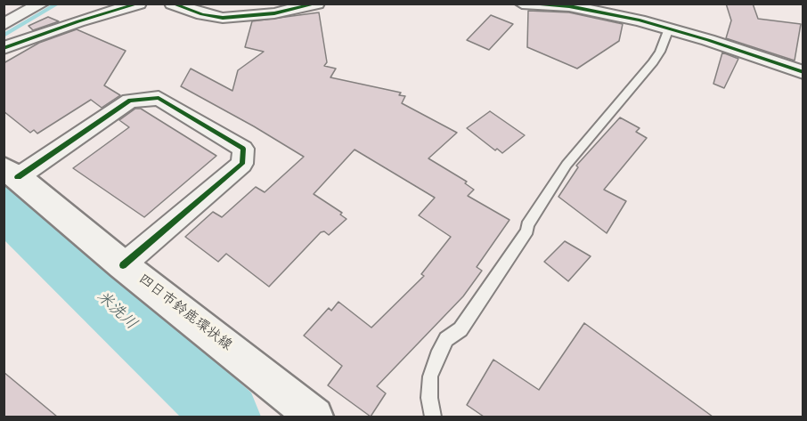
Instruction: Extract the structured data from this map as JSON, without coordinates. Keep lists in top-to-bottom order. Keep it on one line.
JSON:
{"streets":{"main road":["四日市鈴鹿環状線"]},"water":["米洗川"]}
